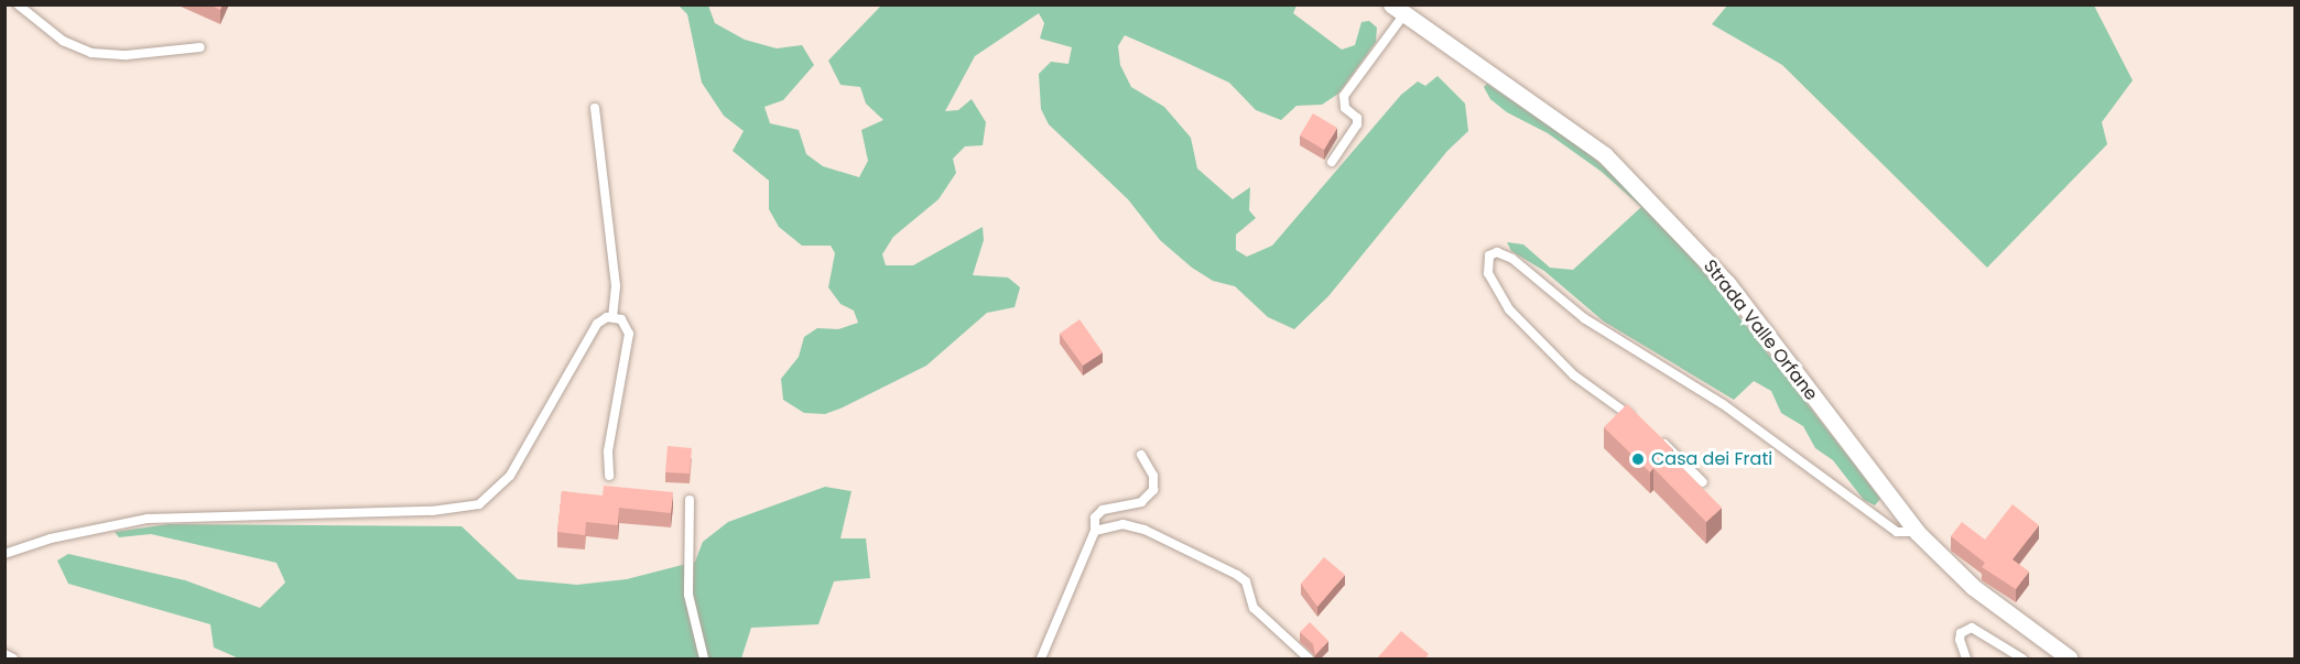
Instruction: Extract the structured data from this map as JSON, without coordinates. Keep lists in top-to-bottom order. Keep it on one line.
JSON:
{"streets":{"street":["Strada Valle Orfane"]},"places":["Casa dei Frati"]}
